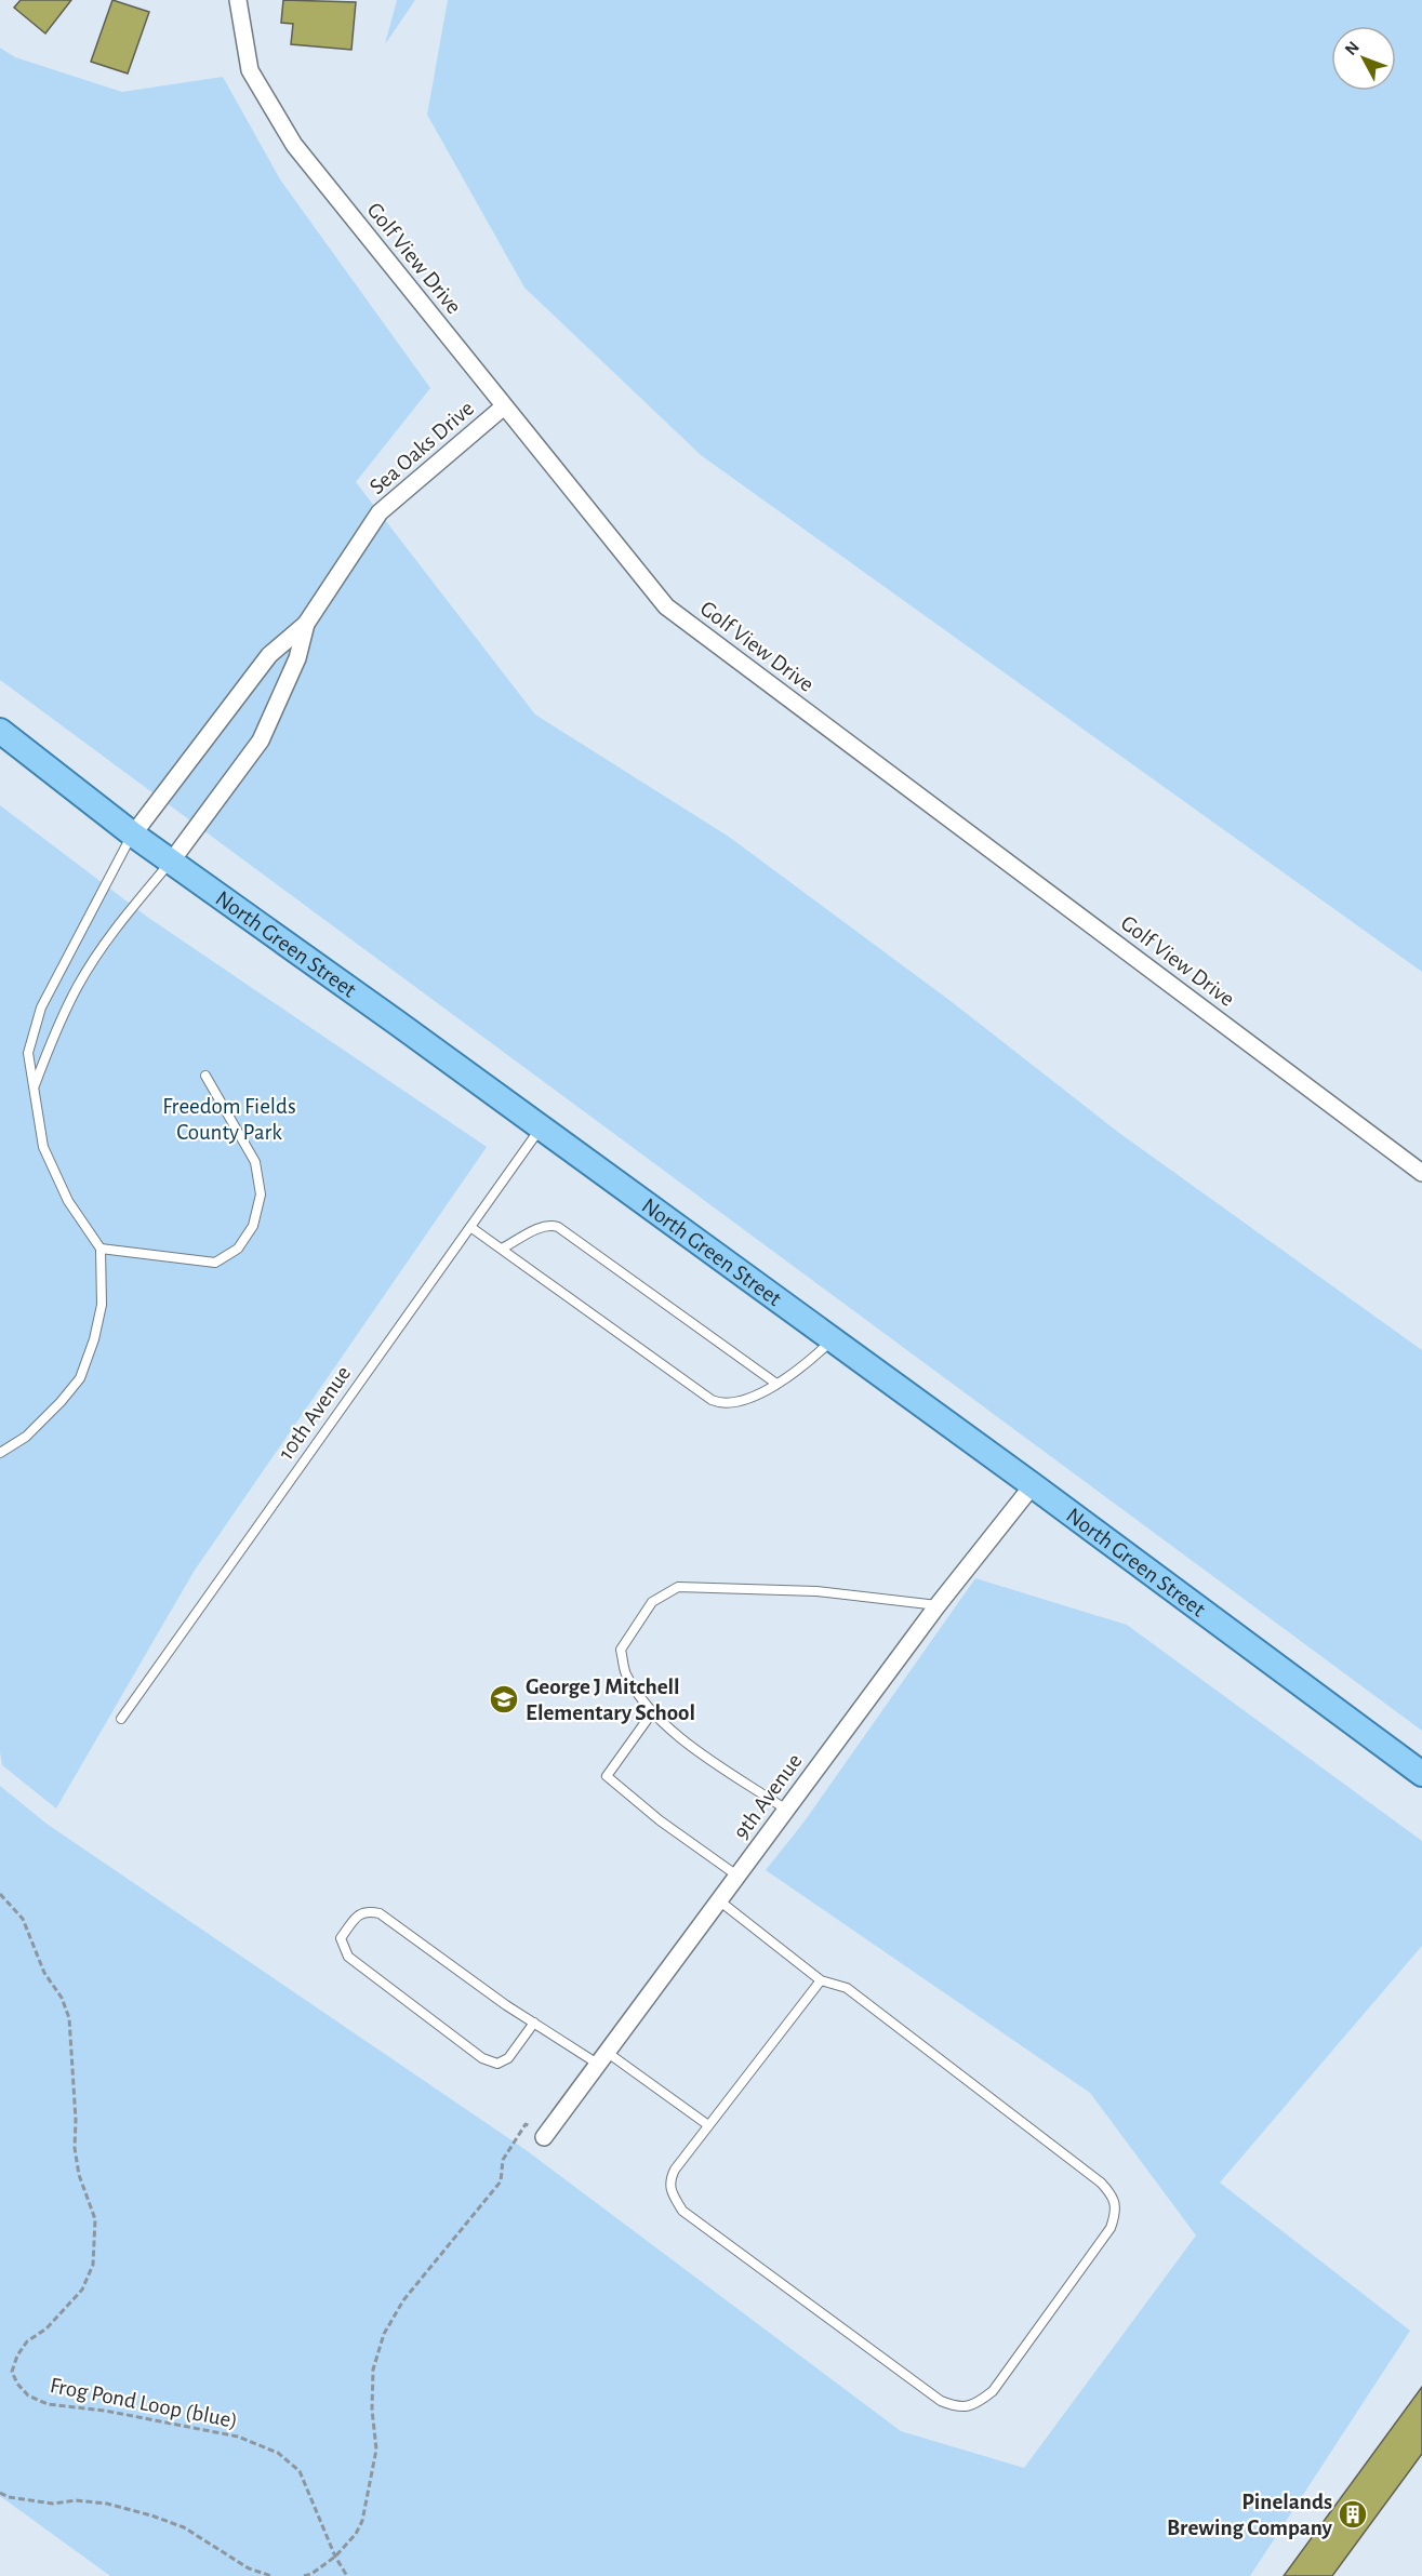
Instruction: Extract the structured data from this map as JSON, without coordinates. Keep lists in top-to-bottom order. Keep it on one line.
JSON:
{"streets":{"main road":["North Green Street"],"street":["Golf View Drive","Sea Oaks Drive","9th Avenue"],"lane":["10th Avenue"],"path":["Frog Pond Loop (blue)"]},"crossings":[["Golf View Drive","Sea Oaks Drive"],["Sea Oaks Drive","North Green Street"],["North Green Street","10th Avenue"],["North Green Street","9th Avenue"]],"parks":["Freedom Fields County Park"],"places":{"school or university":["George J Mitchell Elementary School"],"building":["Pinelands Brewing Company"]},"north":"top left"}
